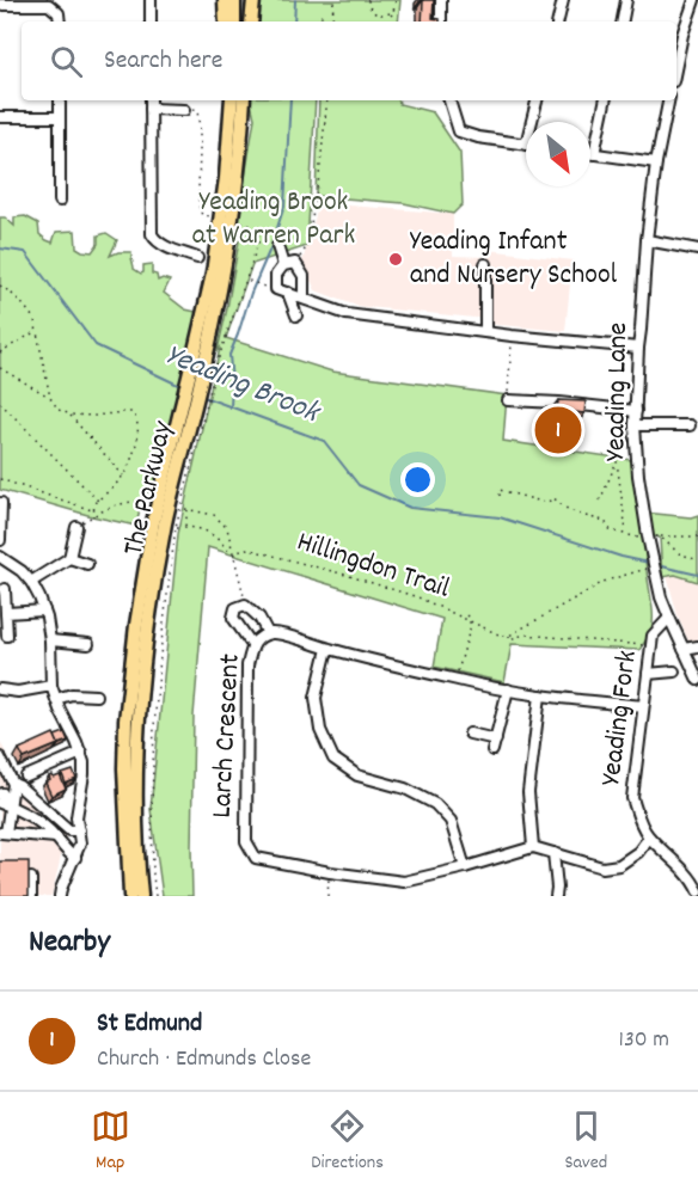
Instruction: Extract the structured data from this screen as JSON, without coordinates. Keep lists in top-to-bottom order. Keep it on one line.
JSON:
{"streets":{"highway":["The Parkway"],"street":["Yeading Lane","Yeading Fork","Larch Crescent"],"path":["Hillingdon Trail"]},"crossings":[["Yeading Lane","Yeading Fork"],["Hillingdon Trail","Yeading Fork"],["Yeading Fork","Larch Crescent"]],"water":["Yeading Brook"],"parks":["Yeading Brook at Warren Park"],"places":["Yeading Infant and Nursery School"],"north":"bottom right","page":{"search":"Search here","pins":"1","heading":"Nearby","list":[{"mark":"1","name":"St Edmund","note":"Church · Edmunds Close","value":"130 m"}],"nav":["Map","Directions","Saved"]}}
